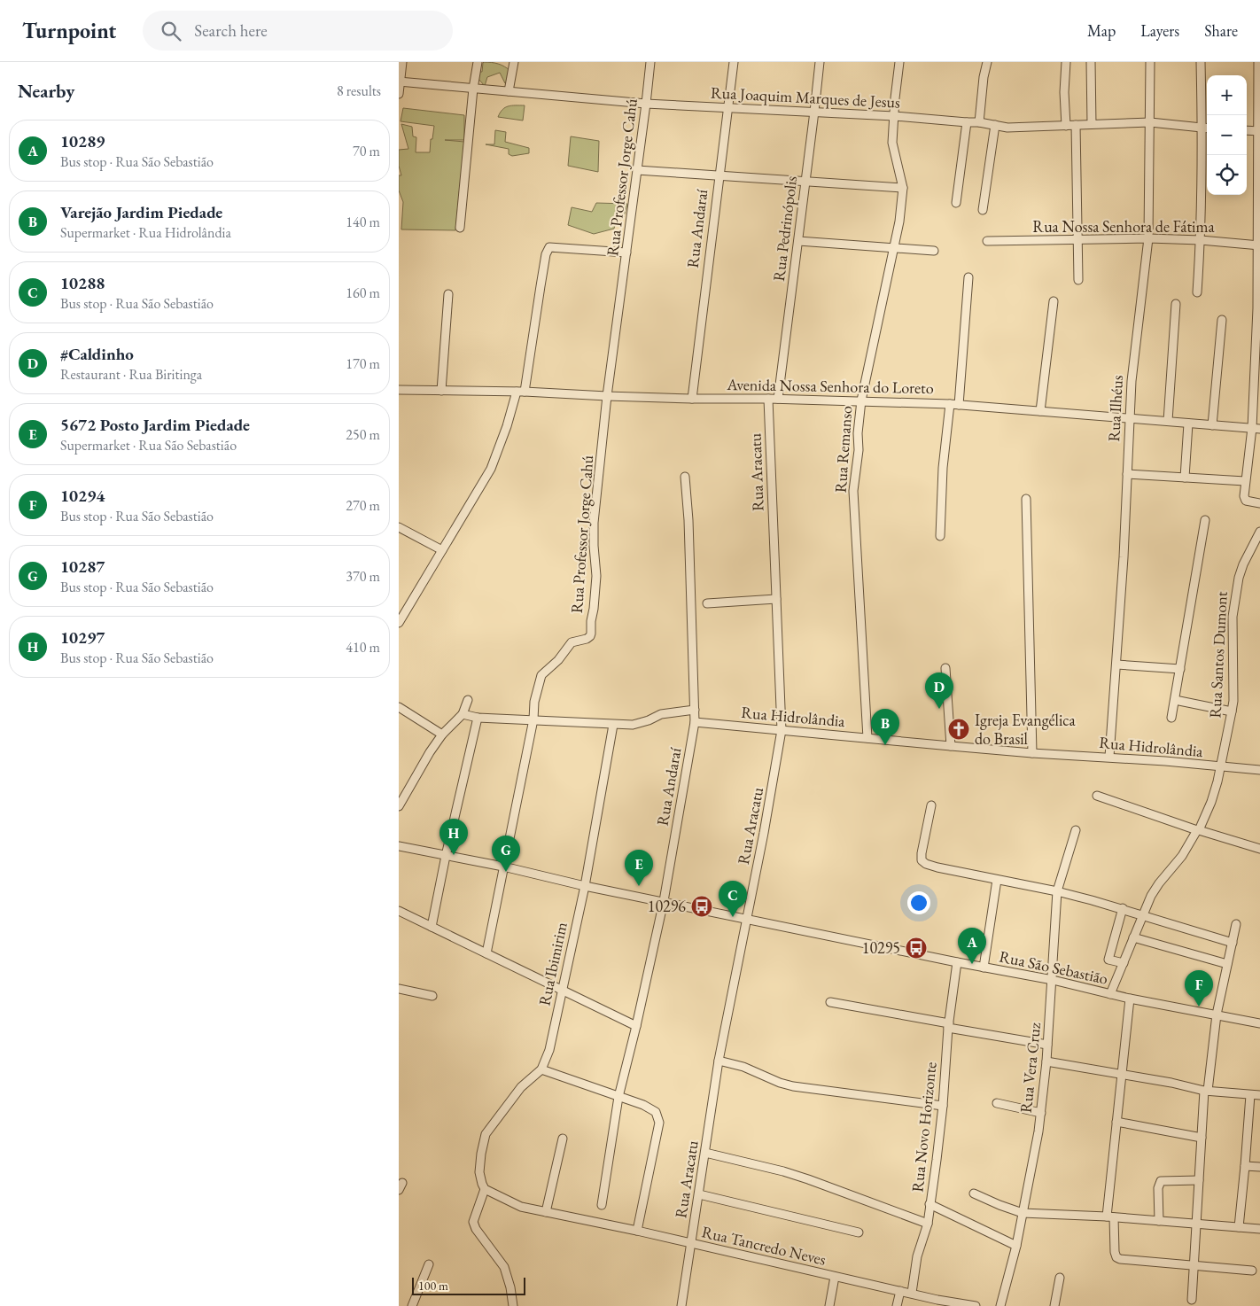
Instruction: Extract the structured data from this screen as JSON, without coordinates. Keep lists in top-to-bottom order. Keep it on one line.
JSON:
{"streets":{"street":["Rua Joaquim Marques de Jesus","Rua Professor Jorge Cahú","Rua Nossa Senhora de Fátima","Rua Andaraí","Rua Pedrinópolis","Avenida Nossa Senhora do Loreto","Rua Ilhéus","Rua Remanso","Rua Aracatu","Rua Santos Dumont","Rua Hidrolândia","Rua Ibimirim","Rua São Sebastião","Rua Vera Cruz","Rua Novo Horizonte","Rua Tancredo Neves"]},"crossings":[["Rua Joaquim Marques de Jesus","Rua Professor Jorge Cahú"],["Rua Joaquim Marques de Jesus","Rua Andaraí"],["Rua Joaquim Marques de Jesus","Rua Pedrinópolis"],["Rua Joaquim Marques de Jesus","Rua Ilhéus"],["Rua Joaquim Marques de Jesus","Rua Remanso"],["Rua Professor Jorge Cahú","Avenida Nossa Senhora do Loreto"],["Rua Professor Jorge Cahú","Rua São Sebastião"],["Rua Nossa Senhora de Fátima","Rua Ilhéus"],["Rua Andaraí","Avenida Nossa Senhora do Loreto"],["Rua Andaraí","Rua Hidrolândia"],["Rua Andaraí","Rua São Sebastião"],["Rua Pedrinópolis","Avenida Nossa Senhora do Loreto"],["Avenida Nossa Senhora do Loreto","Rua Ilhéus"],["Avenida Nossa Senhora do Loreto","Rua Remanso"],["Avenida Nossa Senhora do Loreto","Rua Aracatu"],["Rua Ilhéus","Rua Hidrolândia"],["Rua Remanso","Rua Hidrolândia"],["Rua Aracatu","Rua Hidrolândia"],["Rua Aracatu","Rua São Sebastião"],["Rua Aracatu","Rua Tancredo Neves"],["Rua Santos Dumont","Rua Hidrolândia"],["Rua Santos Dumont","Rua São Sebastião"],["Rua Ibimirim","Rua São Sebastião"],["Rua Ibimirim","Rua Tancredo Neves"],["Rua São Sebastião","Rua Vera Cruz"],["Rua São Sebastião","Rua Novo Horizonte"],["Rua Novo Horizonte","Rua Tancredo Neves"]],"places":{"church":["Igreja Evangélica do Brasil"],"bus stop":["10296","10295"]},"scale_bar":"100 m","page":{"header":"Turnpoint","search":"Search here","nav":["Map","Layers","Share"],"heading":["Nearby","8 results"],"map_buttons":["+","−"],"list":[{"mark":"A","name":"10289","note":"Bus stop · Rua São Sebastião","value":"70 m"},{"mark":"B","name":"Varejão Jardim Piedade","note":"Supermarket · Rua Hidrolândia","value":"140 m"},{"mark":"C","name":"10288","note":"Bus stop · Rua São Sebastião","value":"160 m"},{"mark":"D","name":"#Caldinho","note":"Restaurant · Rua Biritinga","value":"170 m"},{"mark":"E","name":"5672 Posto Jardim Piedade","note":"Supermarket · Rua São Sebastião","value":"250 m"},{"mark":"F","name":"10294","note":"Bus stop · Rua São Sebastião","value":"270 m"},{"mark":"G","name":"10287","note":"Bus stop · Rua São Sebastião","value":"370 m"},{"mark":"H","name":"10297","note":"Bus stop · Rua São Sebastião","value":"410 m"}],"pins":["D","B","H","G","E","C","A","F"],"scale":"100 m"}}
